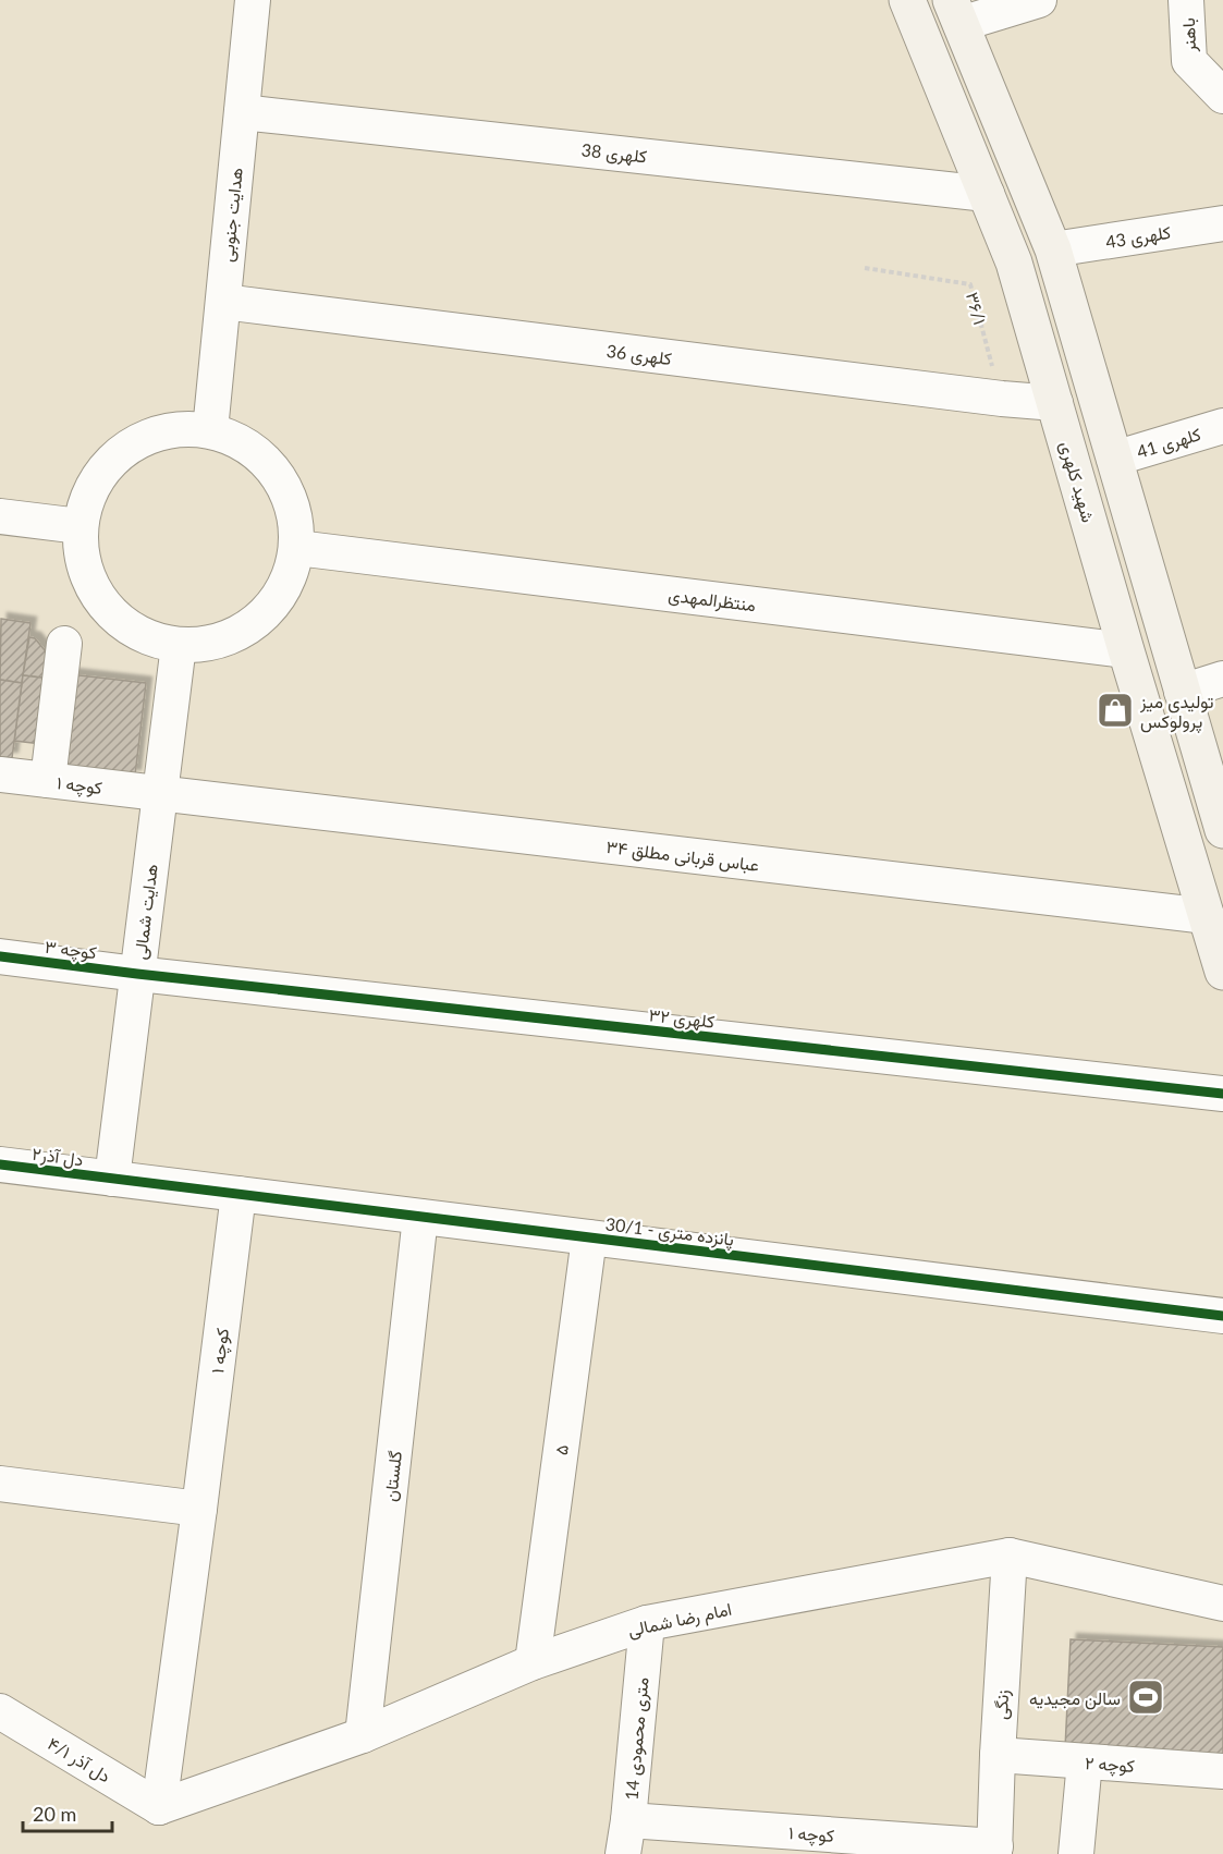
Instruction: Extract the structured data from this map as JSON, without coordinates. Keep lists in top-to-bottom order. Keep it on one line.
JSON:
{"streets":{"main road":["شهید کلهری"],"street":["باهنر","کلهری 38","هدایت جنوبی","کلهری 43","کلهری 36","کلهری 41","منتظرالمهدی","کوچه ۱","عباس قربانی مطلق ۳۴","هدایت شمالی","کوچه ۳","کلهری ۳۲","دل آذر۲","30/1 - پانزده متری","۵","گلستان","امام رضا شمالی","زنگی","14 متری محمودی","دل آذر ۴/۱","۲ کوچه","۱ کوچه"],"path":["۳۶/۱"]},"crossings":[["کلهری 38","هدایت جنوبی"],["کلهری 38","شهید کلهری"],["هدایت جنوبی","کلهری 36"],["هدایت جنوبی","منتظرالمهدی"],["هدایت جنوبی","هدایت شمالی"],["۳۶/۱","کلهری 36"],["کلهری 36","شهید کلهری"],["شهید کلهری","منتظرالمهدی"],["شهید کلهری","عباس قربانی مطلق ۳۴"],["منتظرالمهدی","هدایت شمالی"],["کوچه ۱","عباس قربانی مطلق ۳۴"],["کوچه ۱","هدایت شمالی"],["کوچه ۱","30/1 - پانزده متری"],["کوچه ۱","امام رضا شمالی"],["کوچه ۱","دل آذر ۴/۱"],["عباس قربانی مطلق ۳۴","هدایت شمالی"],["هدایت شمالی","کوچه ۳"],["هدایت شمالی","کلهری ۳۲"],["هدایت شمالی","دل آذر۲"],["هدایت شمالی","30/1 - پانزده متری"],["کوچه ۳","کلهری ۳۲"],["دل آذر۲","30/1 - پانزده متری"],["30/1 - پانزده متری","۵"],["30/1 - پانزده متری","گلستان"],["۵","امام رضا شمالی"],["گلستان","امام رضا شمالی"],["امام رضا شمالی","زنگی"],["امام رضا شمالی","14 متری محمودی"],["امام رضا شمالی","دل آذر ۴/۱"],["زنگی","۲ کوچه"],["زنگی","۱ کوچه"],["14 متری محمودی","۱ کوچه"]],"places":{"shop":["تولیدی میز پرولوکس"],"sports":["سالن مجیدیه"]},"scale_bar":"20 m"}
